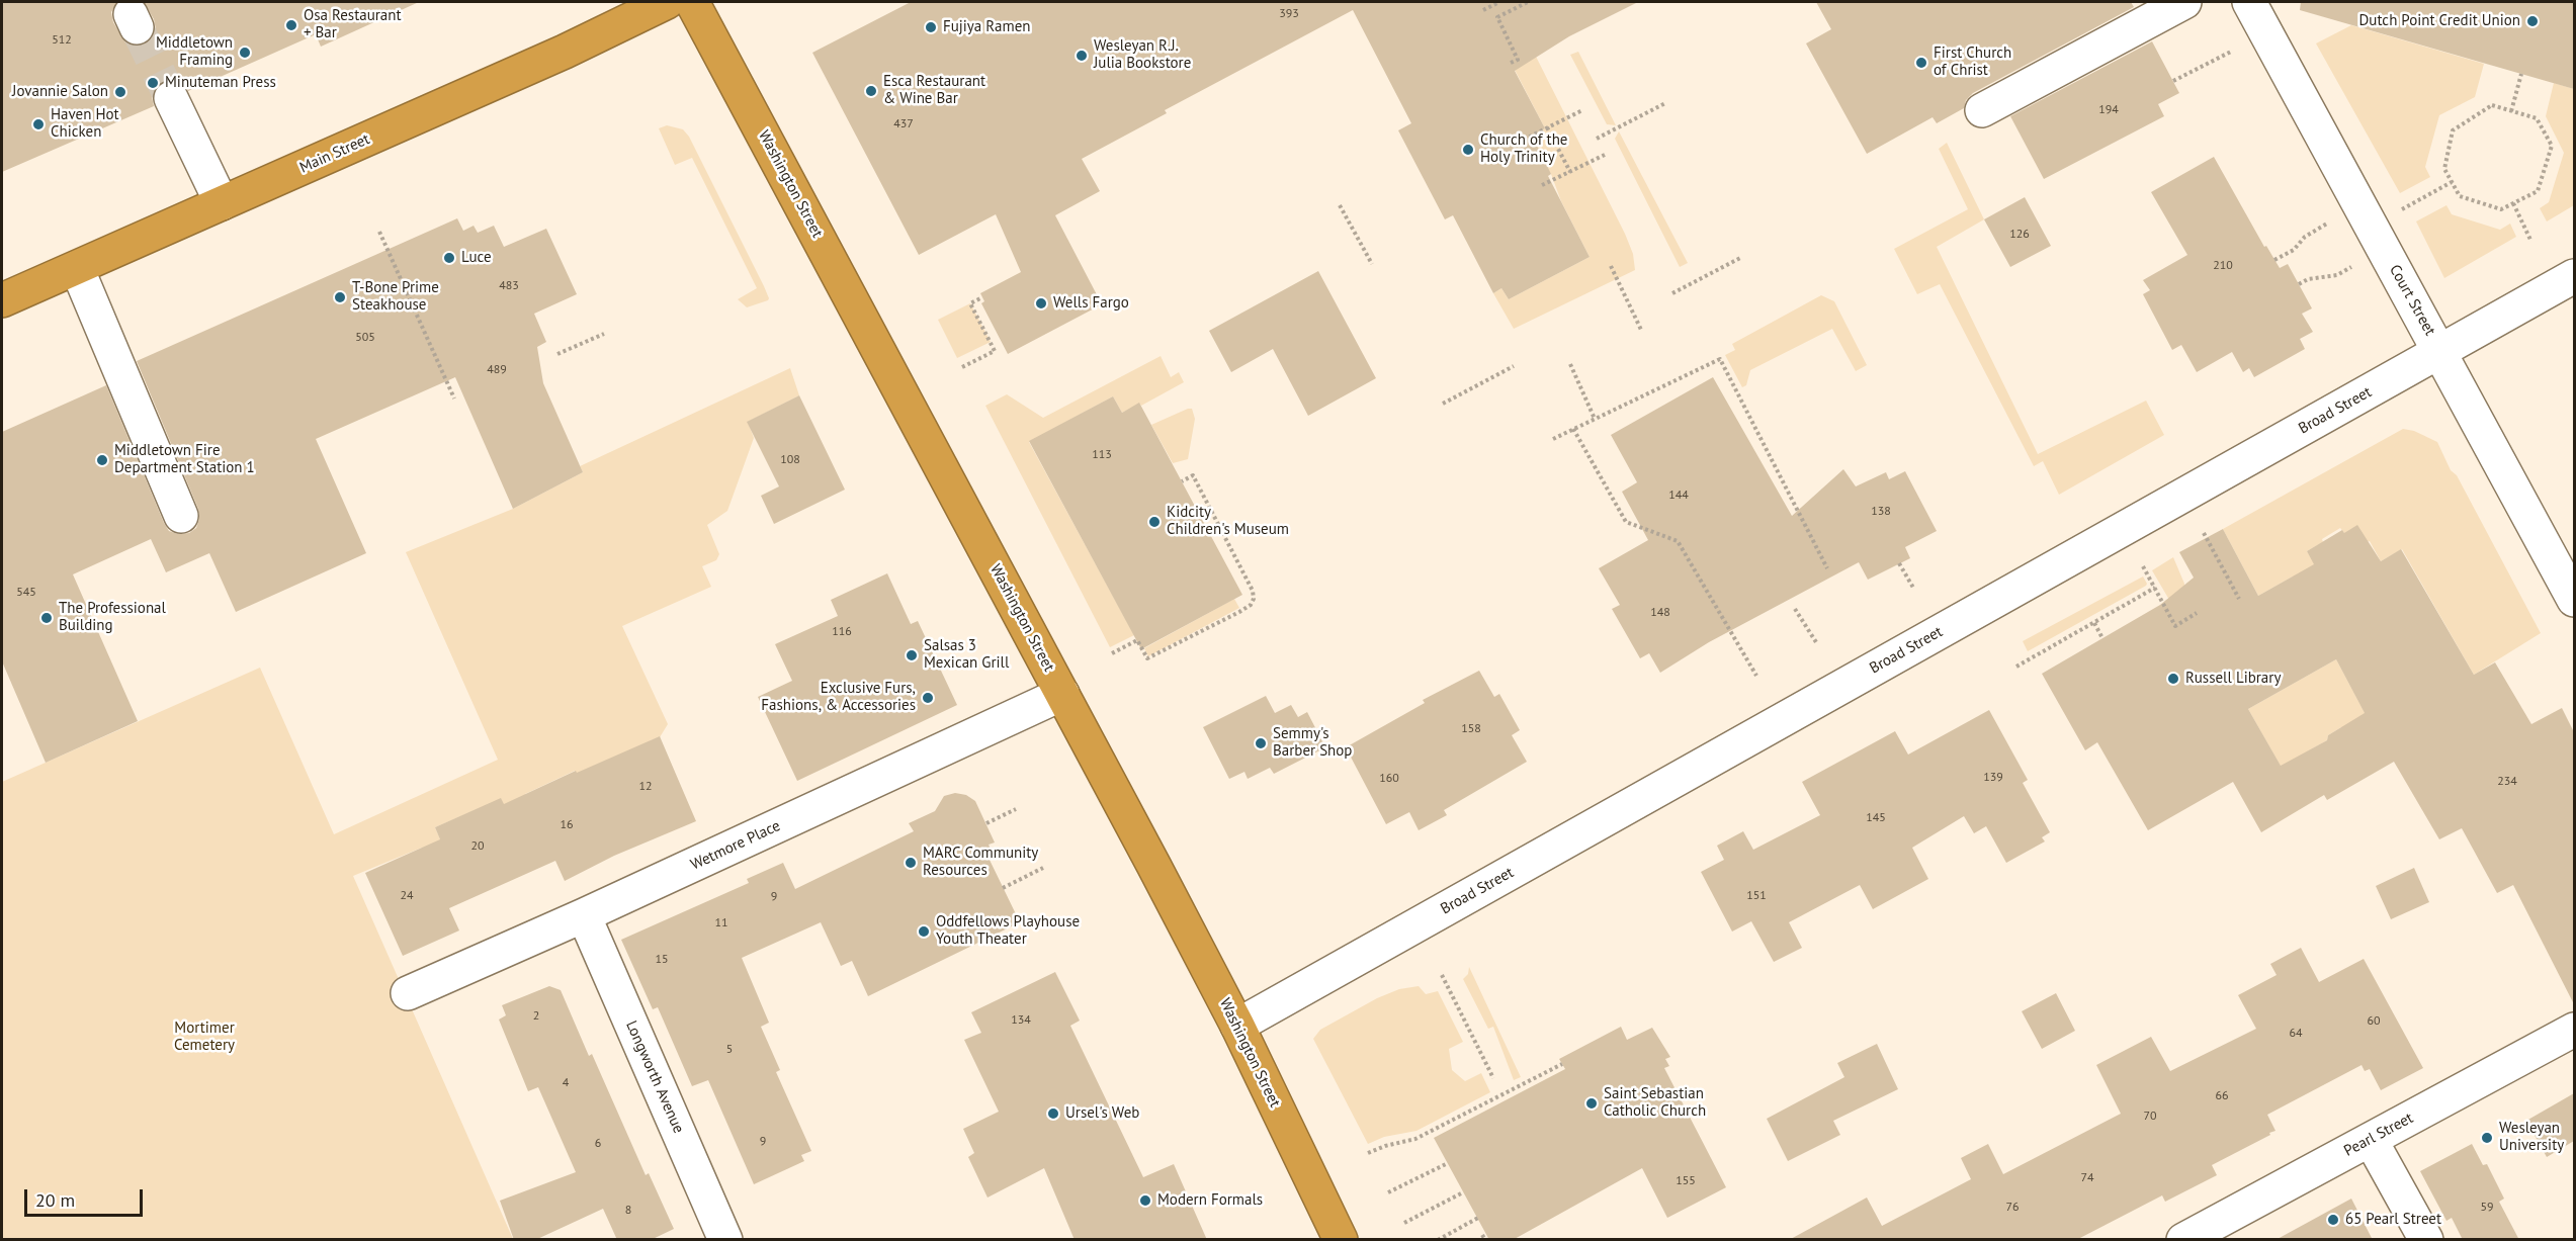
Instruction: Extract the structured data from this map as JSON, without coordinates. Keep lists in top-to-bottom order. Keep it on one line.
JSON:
{"streets":{"highway":["Main Street","Washington Street"],"street":["Court Street","Broad Street","Wetmore Place","Longworth Avenue","Pearl Street"]},"crossings":[["Washington Street","Broad Street"],["Washington Street","Wetmore Place"],["Court Street","Broad Street"],["Wetmore Place","Longworth Avenue"]],"parks":["Mortimer Cemetery"],"places":["Dutch Point Credit Union","Osa Restaurant + Bar","Fujiya Ramen","Middletown Framing","Wesleyan R.J. Julia Bookstore","First Church of Christ","Minuteman Press","Esca Restaurant & Wine Bar","Jovannie Salon","Haven Hot Chicken","Church of the Holy Trinity","Luce","T-Bone Prime Steakhouse","Wells Fargo","Middletown Fire Department Station 1","Kidcity Children's Museum","The Professional Building","Salsas 3 Mexican Grill","Russell Library","Exclusive Furs, Fashions, & Accessories","Semmy's Barber Shop","MARC Community Resources","Oddfellows Playhouse Youth Theater","Saint Sebastian Catholic Church","Ursel's Web","Wesleyan University","Modern Formals","65 Pearl Street"],"house_numbers":["393","512","194","437","126","210","483","505","489","113","108","144","138","545","148","116","158","139","160","234","12","145","16","20","24","151","9","11","15","2","134","60","64","5","4","66","70","9","6","74","155","76","59","8"],"scale_bar":"20 m"}
